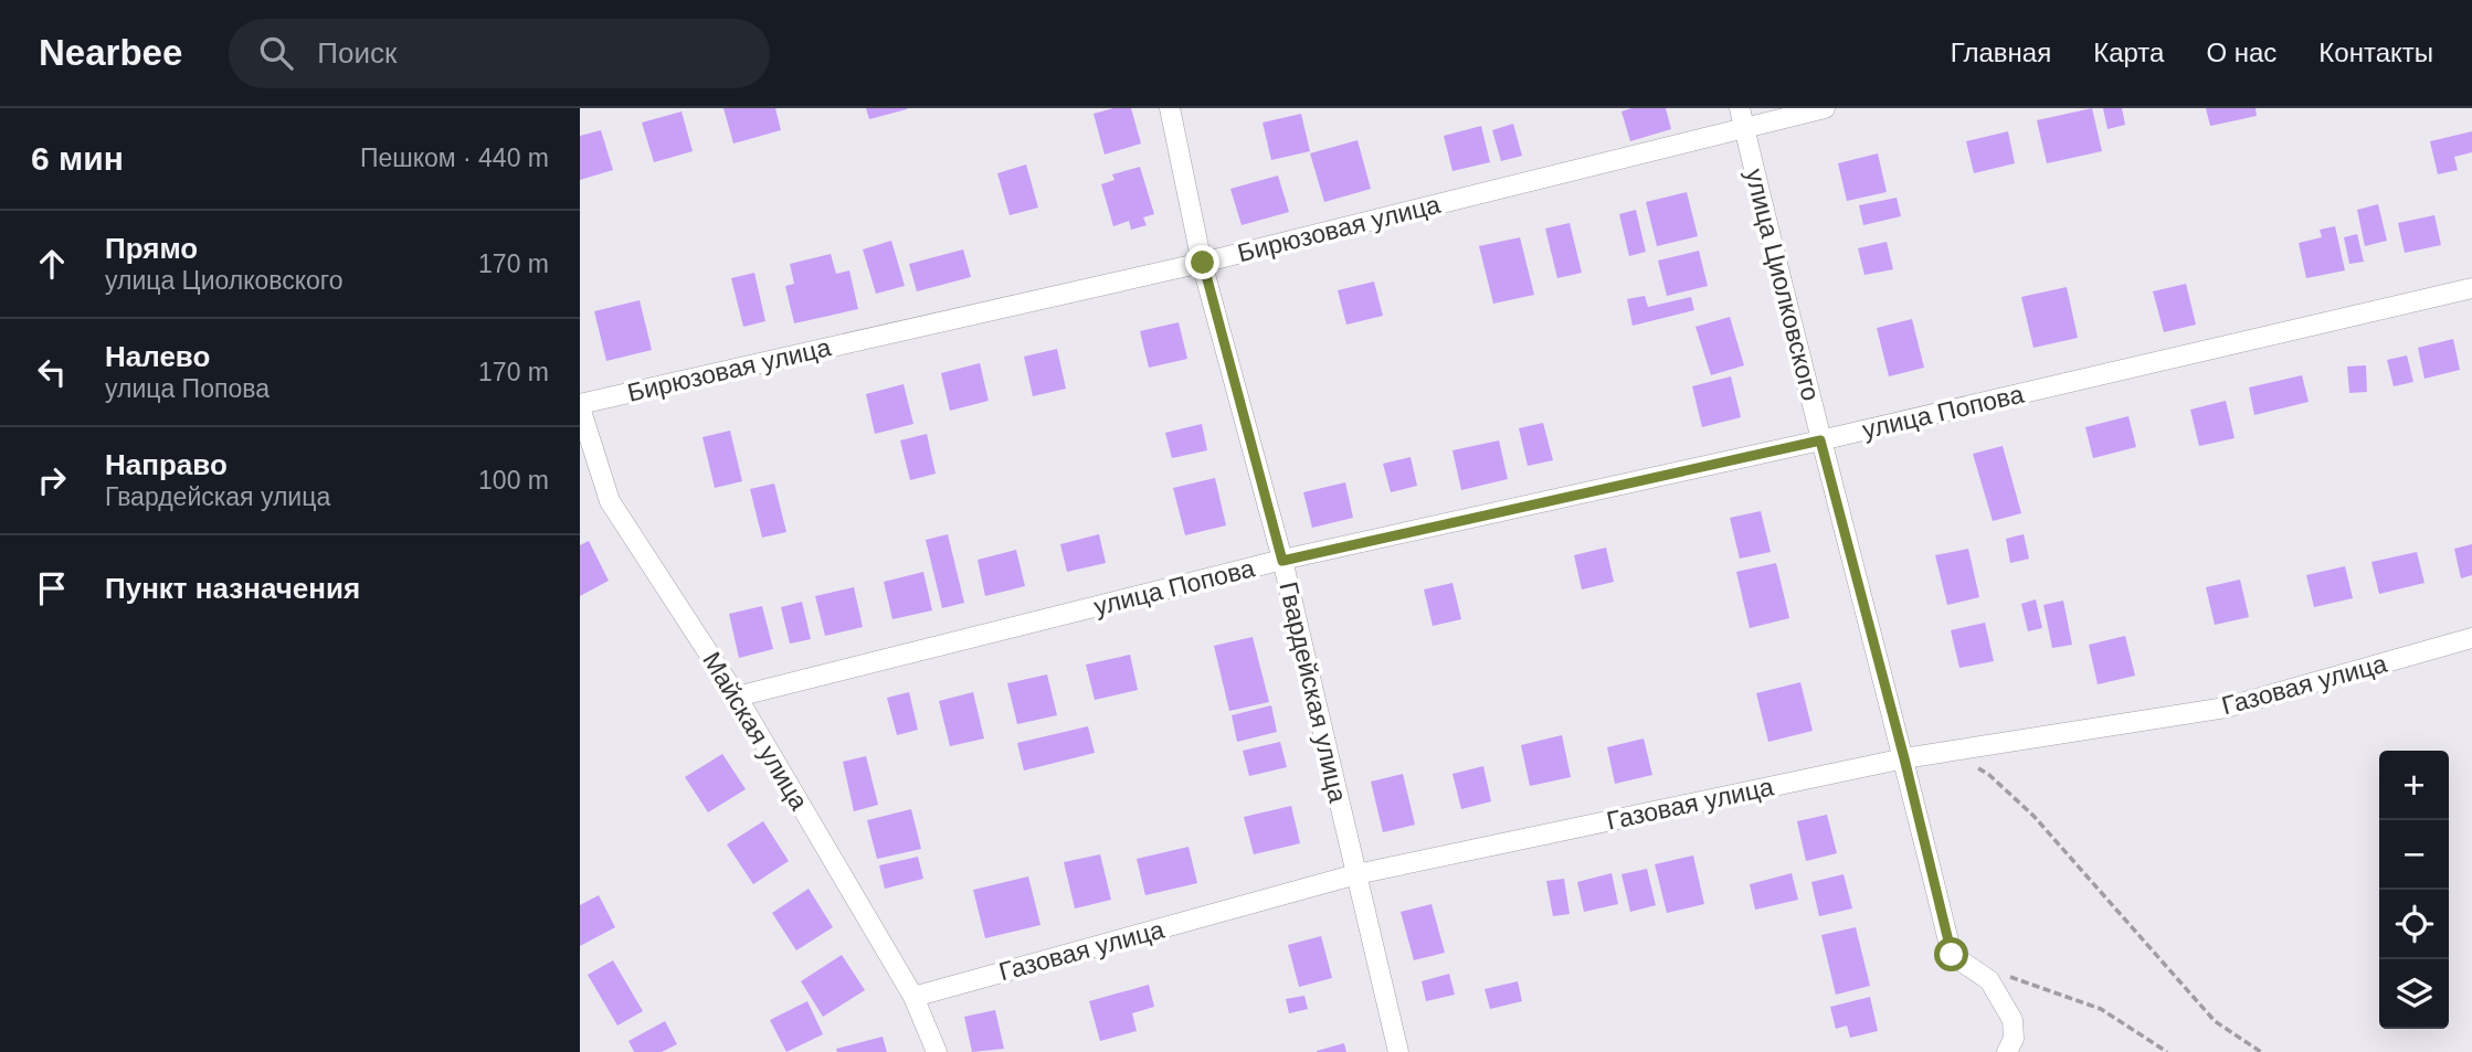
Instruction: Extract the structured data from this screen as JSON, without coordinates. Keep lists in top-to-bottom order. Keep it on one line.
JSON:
{"streets":{"street":["Бирюзовая улица","улица Циолковского","улица Попова","Газовая улица","Гвардейская улица","Майская улица"]},"crossings":[["Бирюзовая улица","улица Циолковского"],["Бирюзовая улица","Гвардейская улица"],["Бирюзовая улица","Майская улица"],["улица Циолковского","улица Попова"],["улица Циолковского","Газовая улица"],["улица Попова","Гвардейская улица"],["улица Попова","Майская улица"],["Газовая улица","Гвардейская улица"],["Газовая улица","Майская улица"]],"page":{"header":"Nearbee","search":"Поиск","nav":["Главная","Карта","О нас","Контакты"],"heading":["6 мин","Пешком · 440 m"],"list":[["Прямо","улица Циолковского","170 m"],["Налево","улица Попова","170 m"],["Направо","Гвардейская улица","100 m"],"Пункт назначения"],"map_buttons":["+","−"]}}
